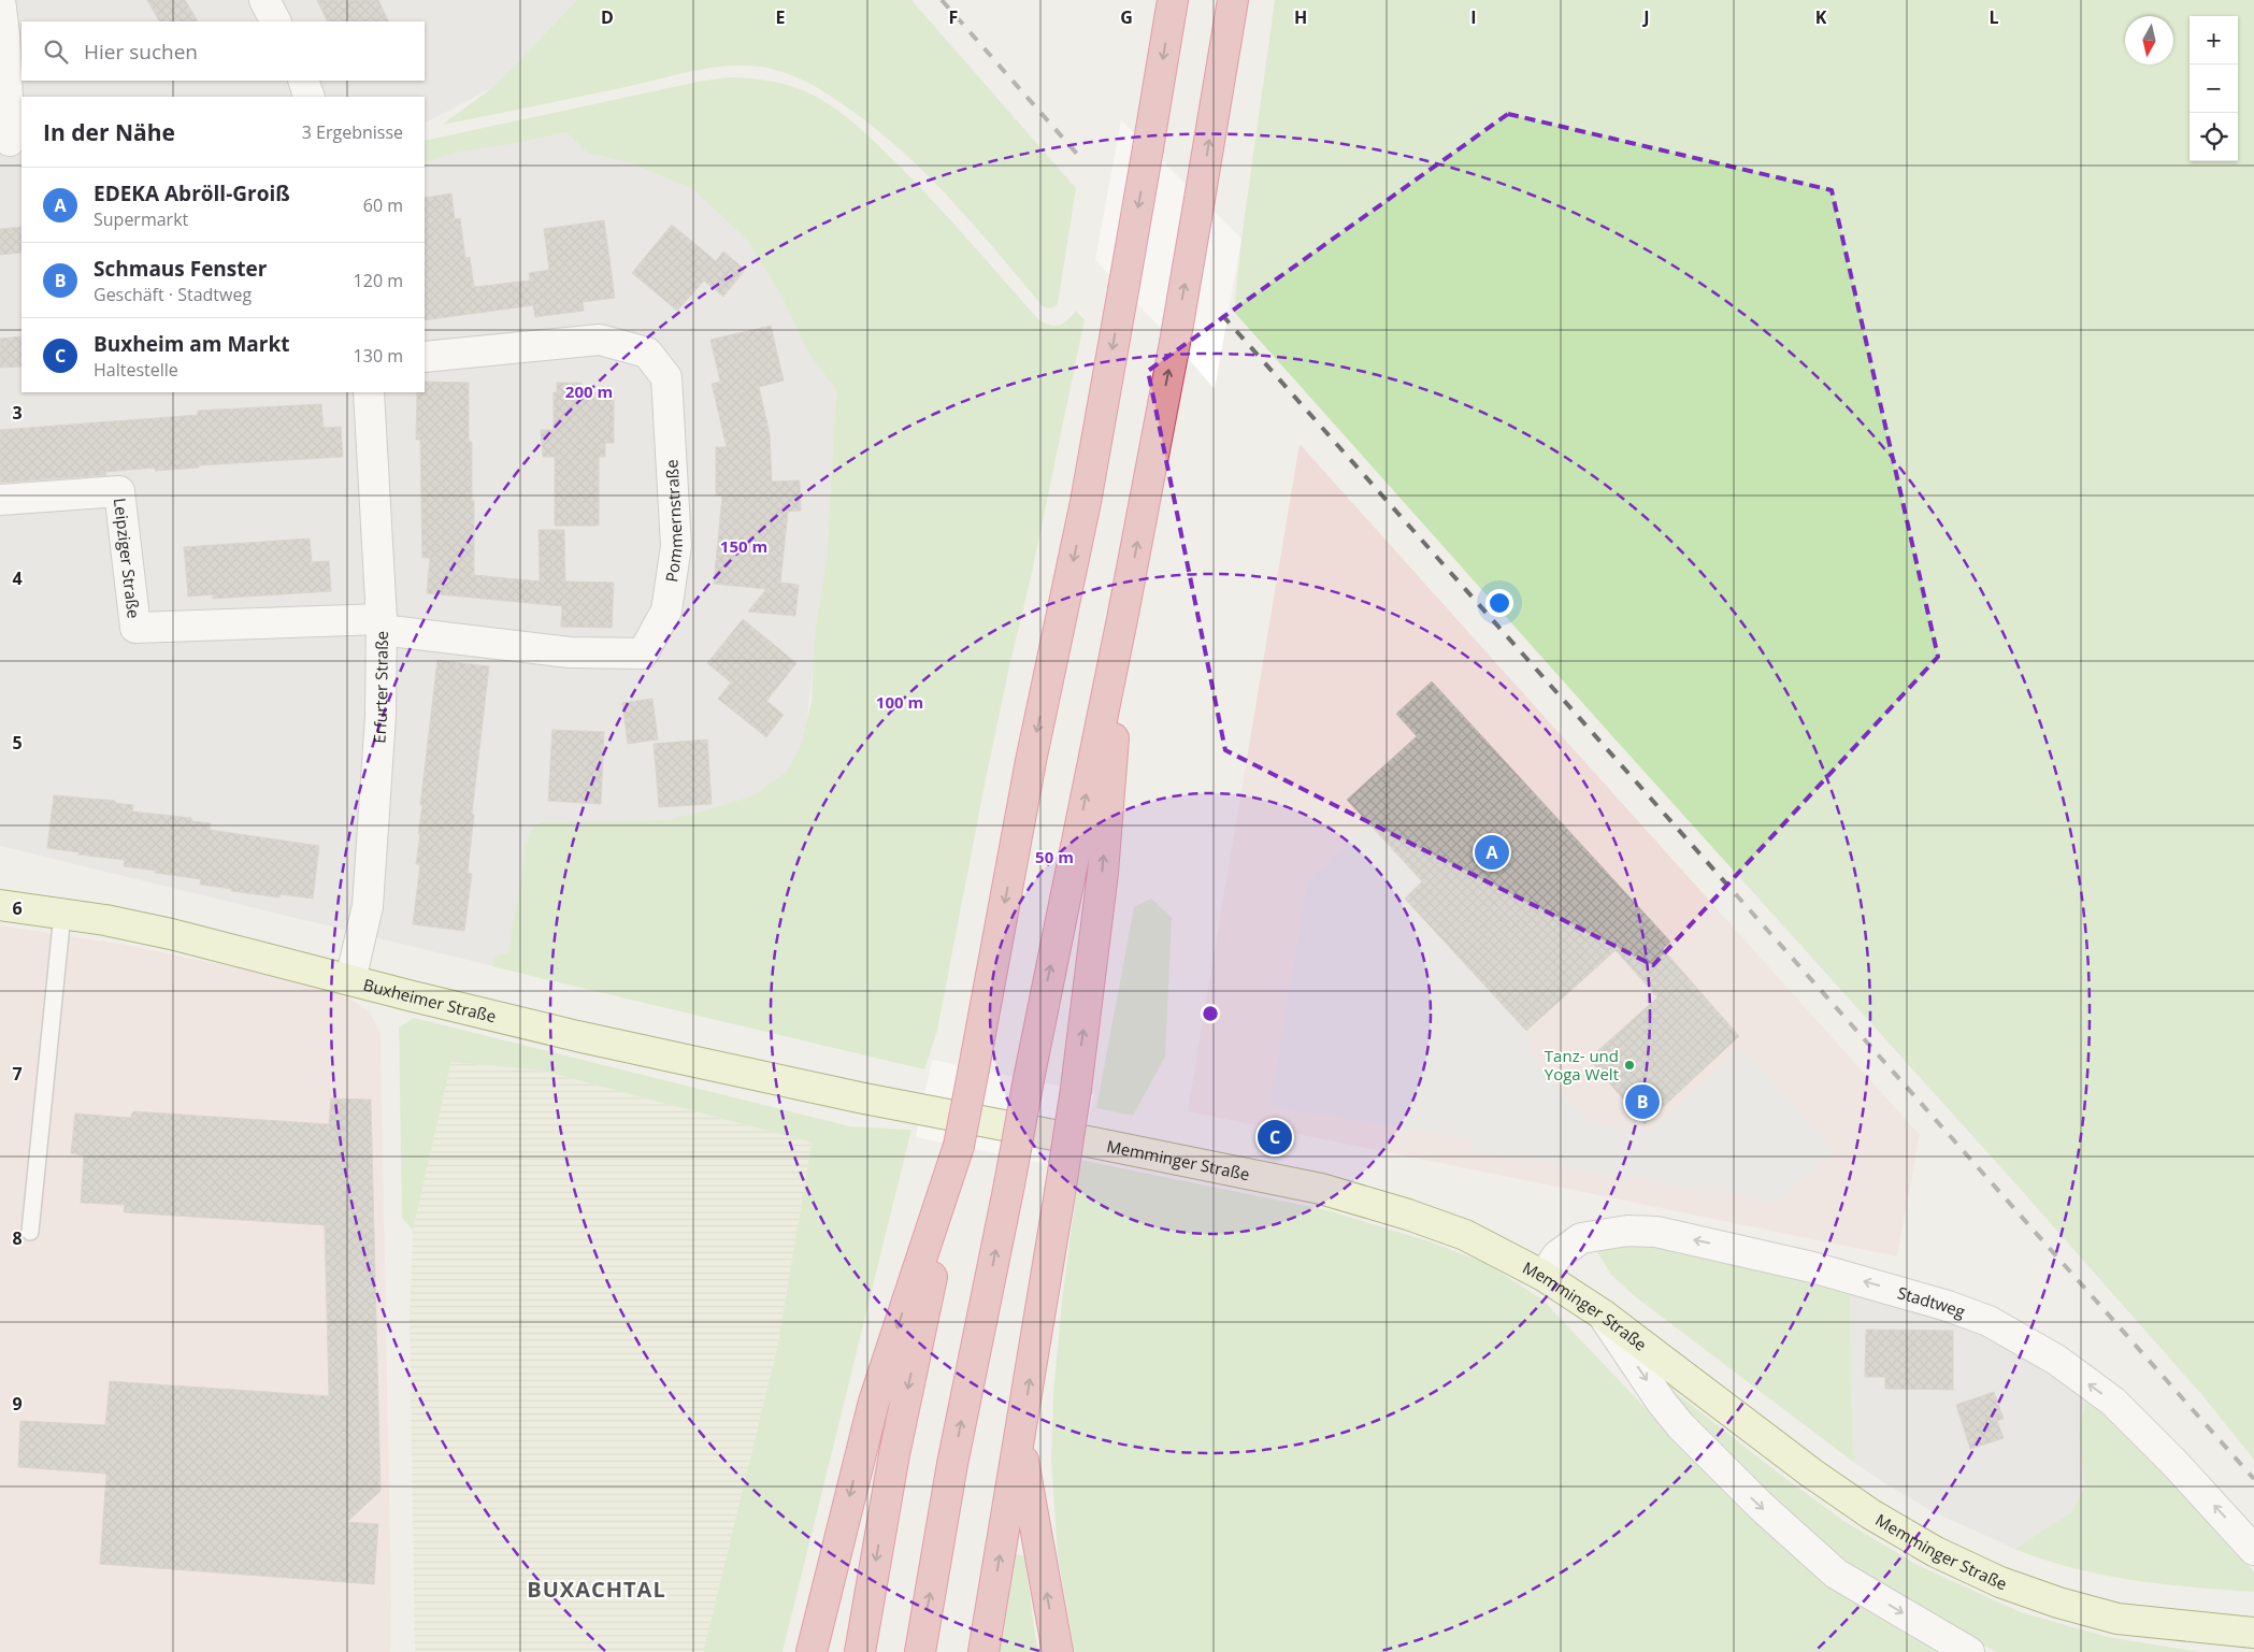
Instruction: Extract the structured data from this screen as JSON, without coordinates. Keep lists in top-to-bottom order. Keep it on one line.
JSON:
{"streets":{"street":["Pommernstraße","Leipziger Straße","Erfurter Straße","Buxheimer Straße","Memminger Straße","Stadtweg"]},"crossings":[["Pommernstraße","Leipziger Straße"],["Pommernstraße","Erfurter Straße"],["Leipziger Straße","Erfurter Straße"],["Erfurter Straße","Buxheimer Straße"],["Buxheimer Straße","Memminger Straße"],["Memminger Straße","Stadtweg"]],"one_way":["Stadtweg"],"districts":["BUXACHTAL"],"places":["Tanz- und Yoga Welt"],"north":"bottom","page":{"map_buttons":["+","−"],"search":"Hier suchen","heading":["In der Nähe","3 Ergebnisse"],"list":[{"mark":"A","name":"EDEKA Abröll-Groiß","note":"Supermarkt","value":"60 m"},{"mark":"B","name":"Schmaus Fenster","note":"Geschäft · Stadtweg","value":"120 m"},{"mark":"C","name":"Buxheim am Markt","note":"Haltestelle","value":"130 m"}],"pins":["A","B","C"]},"grid":{"columns":["D","E","F","G","H","I","J","K","L"],"rows":["3","4","5","6","7","8","9"]},"rings":["200 m","150 m","100 m","50 m"]}
